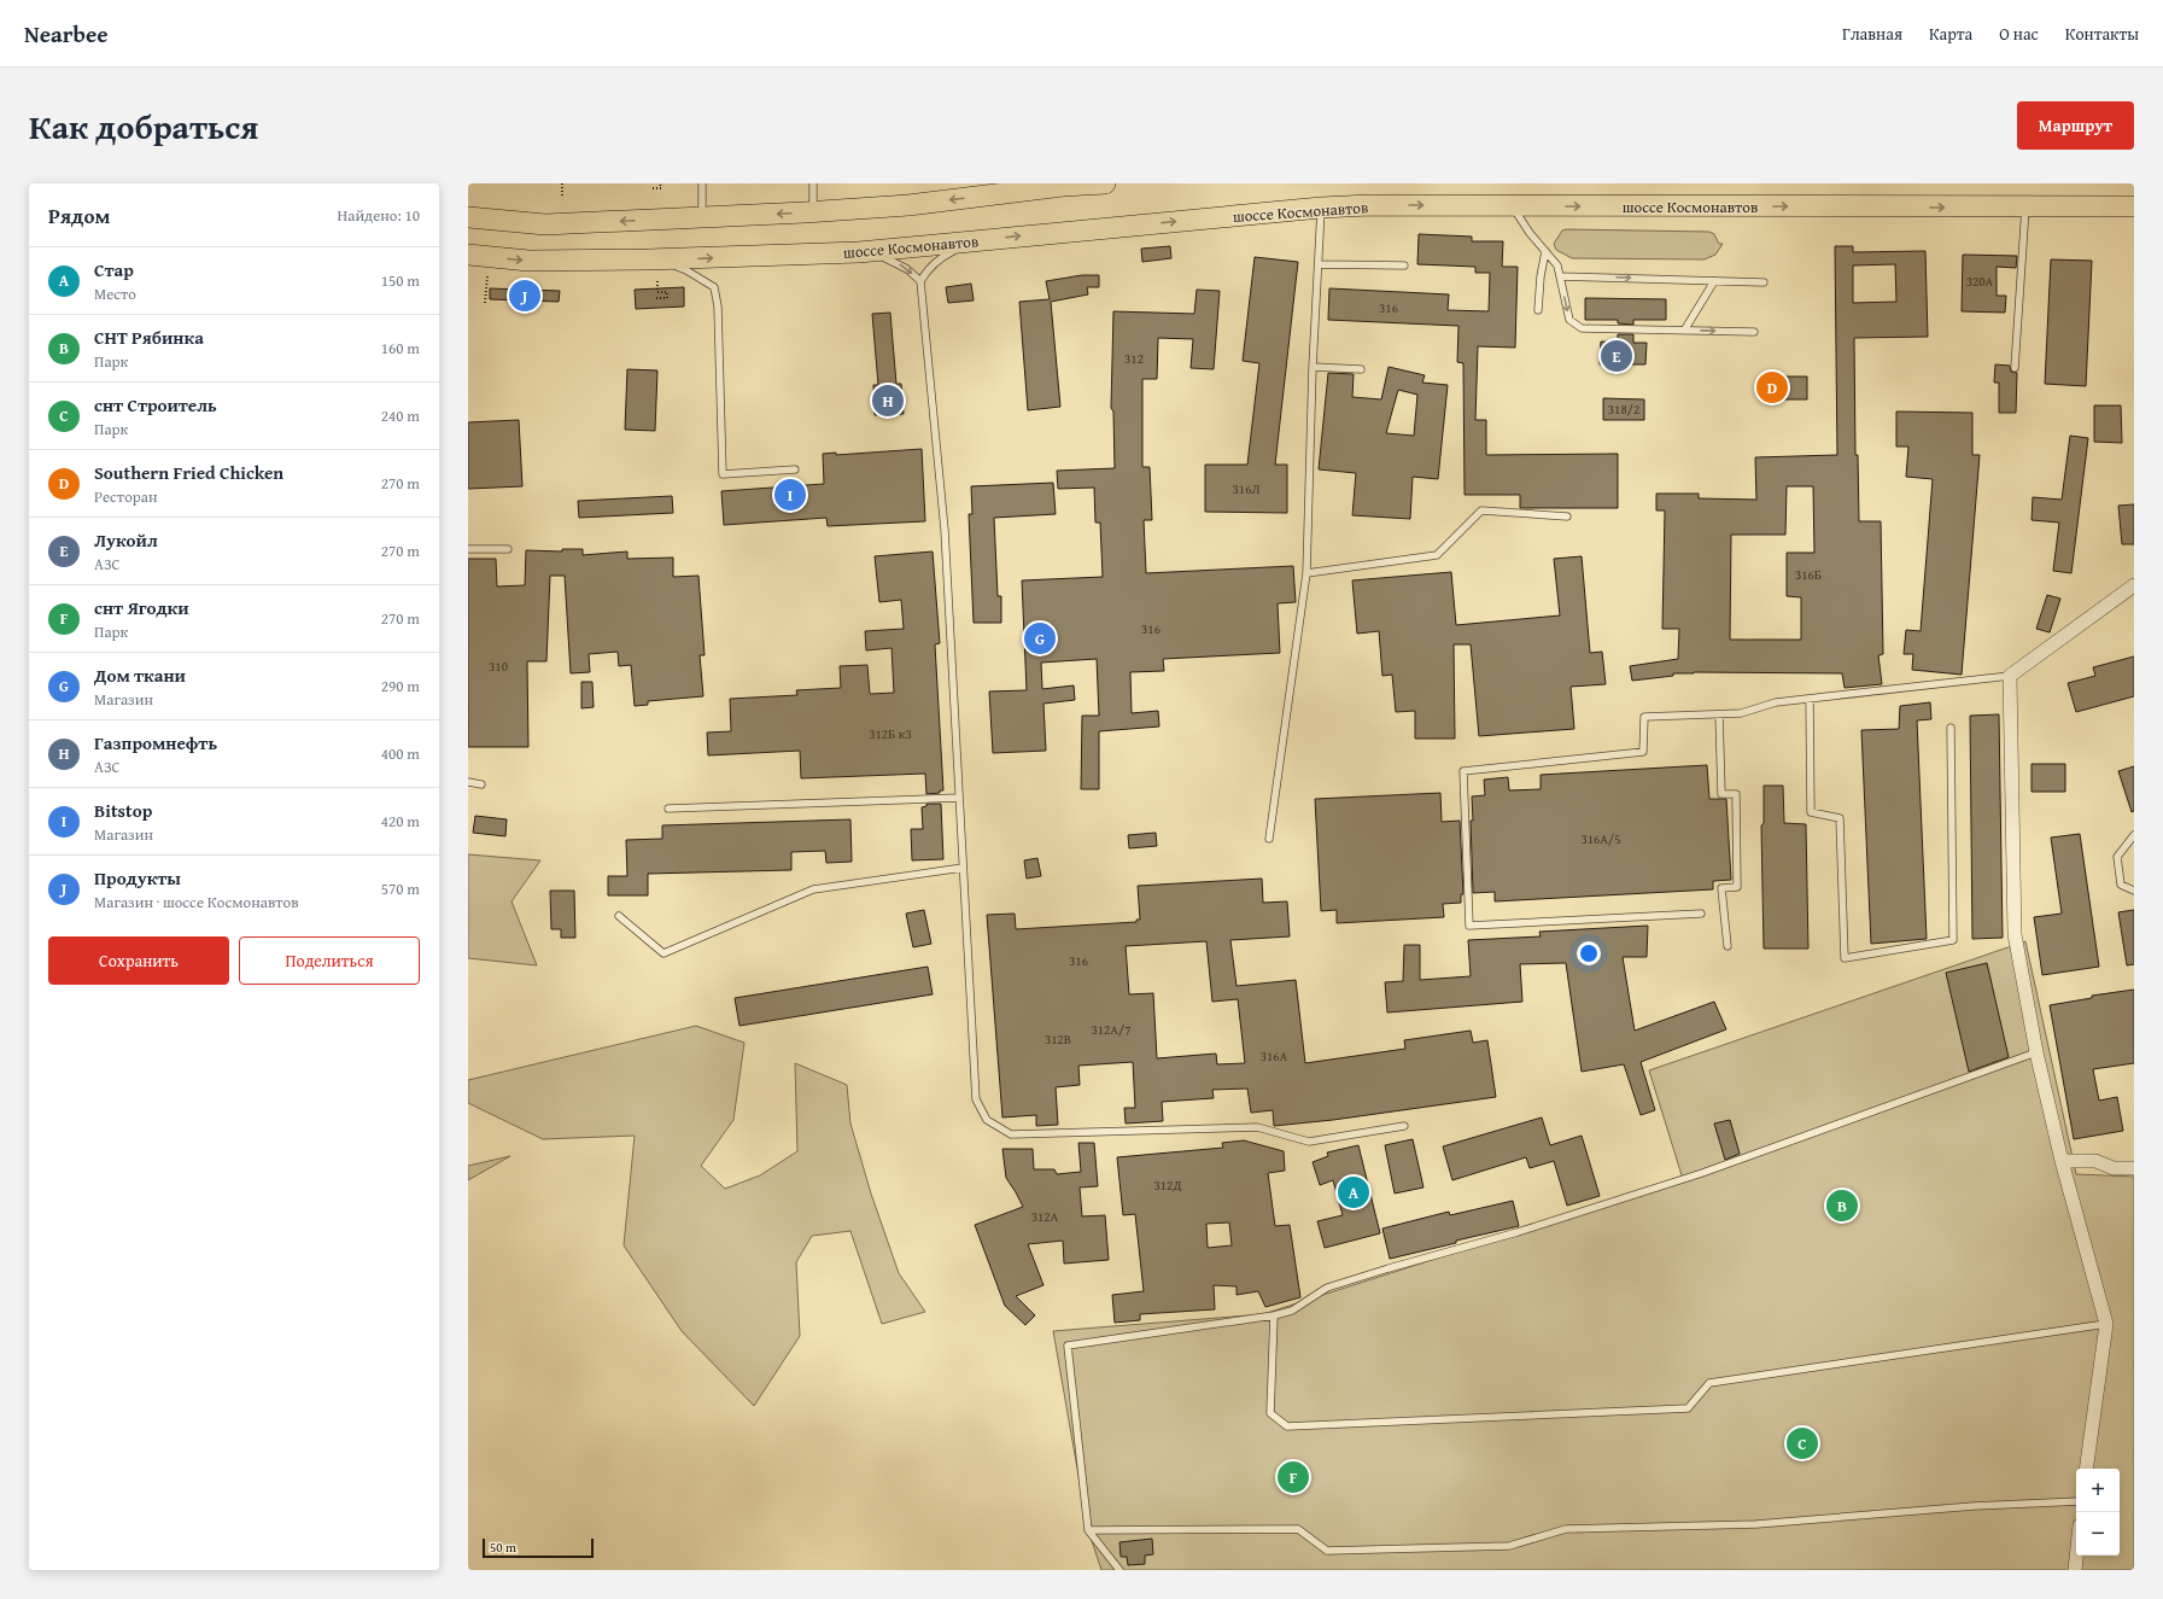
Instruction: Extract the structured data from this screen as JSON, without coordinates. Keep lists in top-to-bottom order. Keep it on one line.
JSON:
{"streets":{"main road":["шоссе Космонавтов"]},"house_numbers":["320А","316","312","318/2","316Л","316Б","316","310","312Б к3","316А/5","316","312А/7","312В","316А","312Д","312А"],"scale_bar":"50 m","page":{"header":"Nearbee","nav":["Главная","Карта","О нас","Контакты"],"title":"Как добраться","buttons":["Маршрут",["Сохранить","Поделиться"]],"heading":["Рядом","Найдено: 10"],"list":[{"mark":"A","name":"Стар","note":"Место","value":"150 m"},{"mark":"B","name":"СНТ Рябинка","note":"Парк","value":"160 m"},{"mark":"C","name":"снт Строитель","note":"Парк","value":"240 m"},{"mark":"D","name":"Southern Fried Chicken","note":"Ресторан","value":"270 m"},{"mark":"E","name":"Лукойл","note":"АЗС","value":"270 m"},{"mark":"F","name":"снт Ягодки","note":"Парк","value":"270 m"},{"mark":"G","name":"Дом ткани","note":"Магазин","value":"290 m"},{"mark":"H","name":"Газпромнефть","note":"АЗС","value":"400 m"},{"mark":"I","name":"Bitstop","note":"Магазин","value":"420 m"},{"mark":"J","name":"Продукты","note":"Магазин · шоссе Космонавтов","value":"570 m"}],"pins":["J","E","D","H","I","G","A","B","C","F"],"map_buttons":["+","−"],"scale":"50 m"}}
